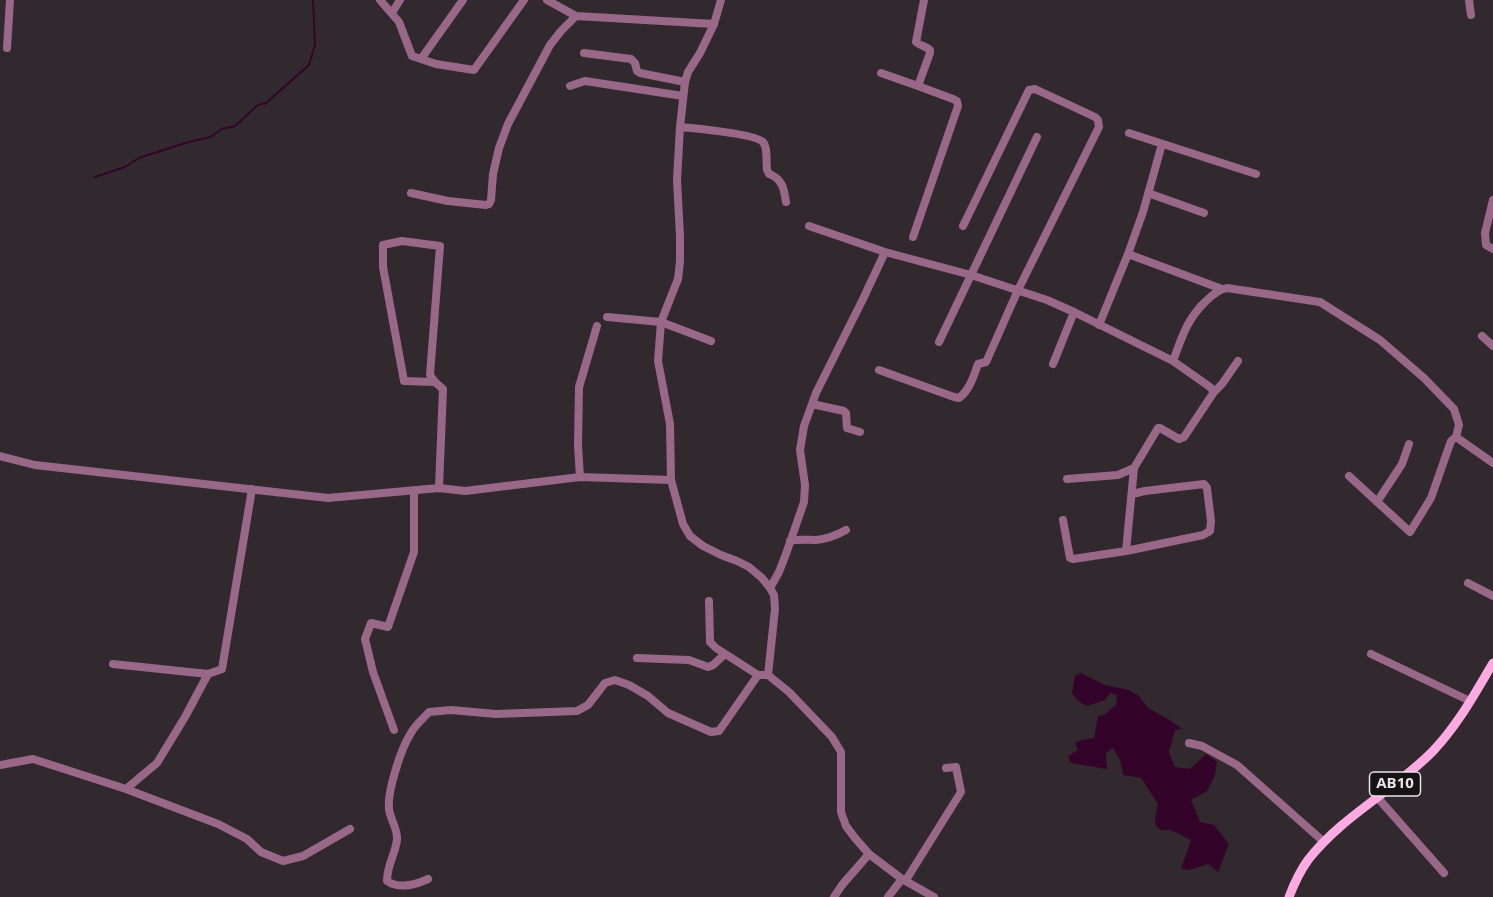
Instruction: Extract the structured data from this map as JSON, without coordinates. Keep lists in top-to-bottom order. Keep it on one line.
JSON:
{"streets":{"main road":["AB10"]}}
